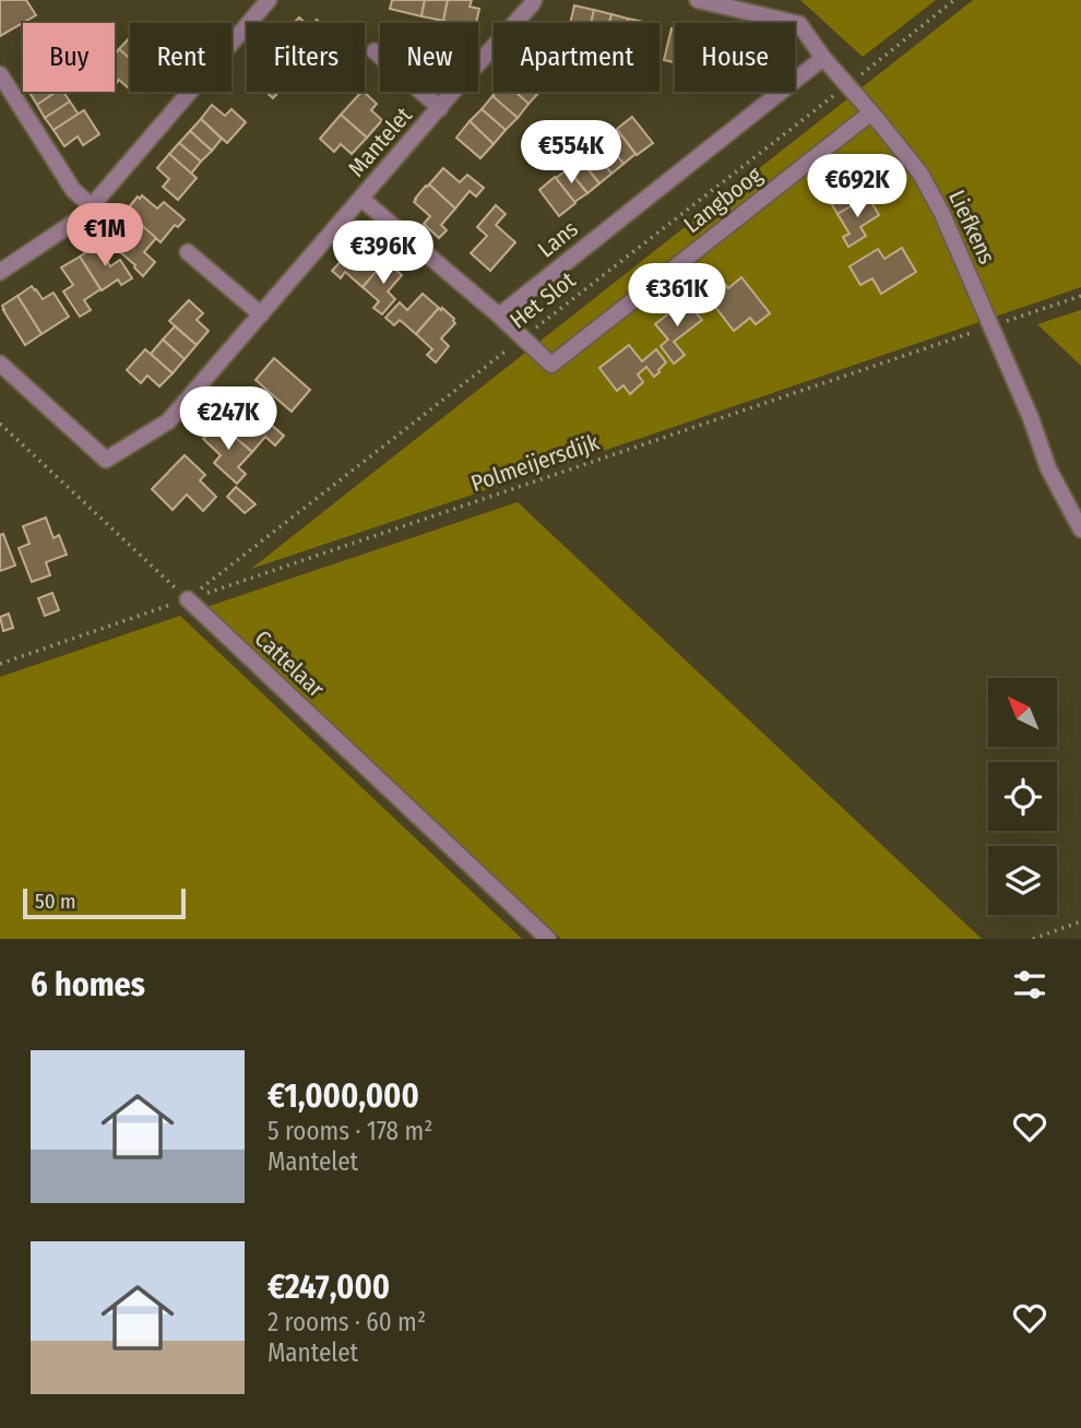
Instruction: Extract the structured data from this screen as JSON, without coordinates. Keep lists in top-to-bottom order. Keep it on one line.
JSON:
{"streets":{"street":["Mantelet","Langboog","Liefkens","Lans","Cattelaar"],"path":["Het Slot","Polmeijersdijk"]},"crossings":[["Langboog","Liefkens"],["Langboog","Lans"],["Langboog","Het Slot"],["Liefkens","Lans"],["Liefkens","Het Slot"],["Liefkens","Polmeijersdijk"],["Het Slot","Polmeijersdijk"],["Het Slot","Cattelaar"],["Polmeijersdijk","Cattelaar"]],"scale_bar":"50 m","north":"top left","page":{"chip":["Buy","Rent","Filters","New","Apartment","House"],"price":["€554K","€692K","€1M","€396K","€361K","€247K"],"scale":"50 m","heading":"6 homes","list":[{"name":"€1,000,000","note":"5 rooms · 178 m² · Mantelet"},{"name":"€247,000","note":"2 rooms · 60 m² · Mantelet"}]}}
